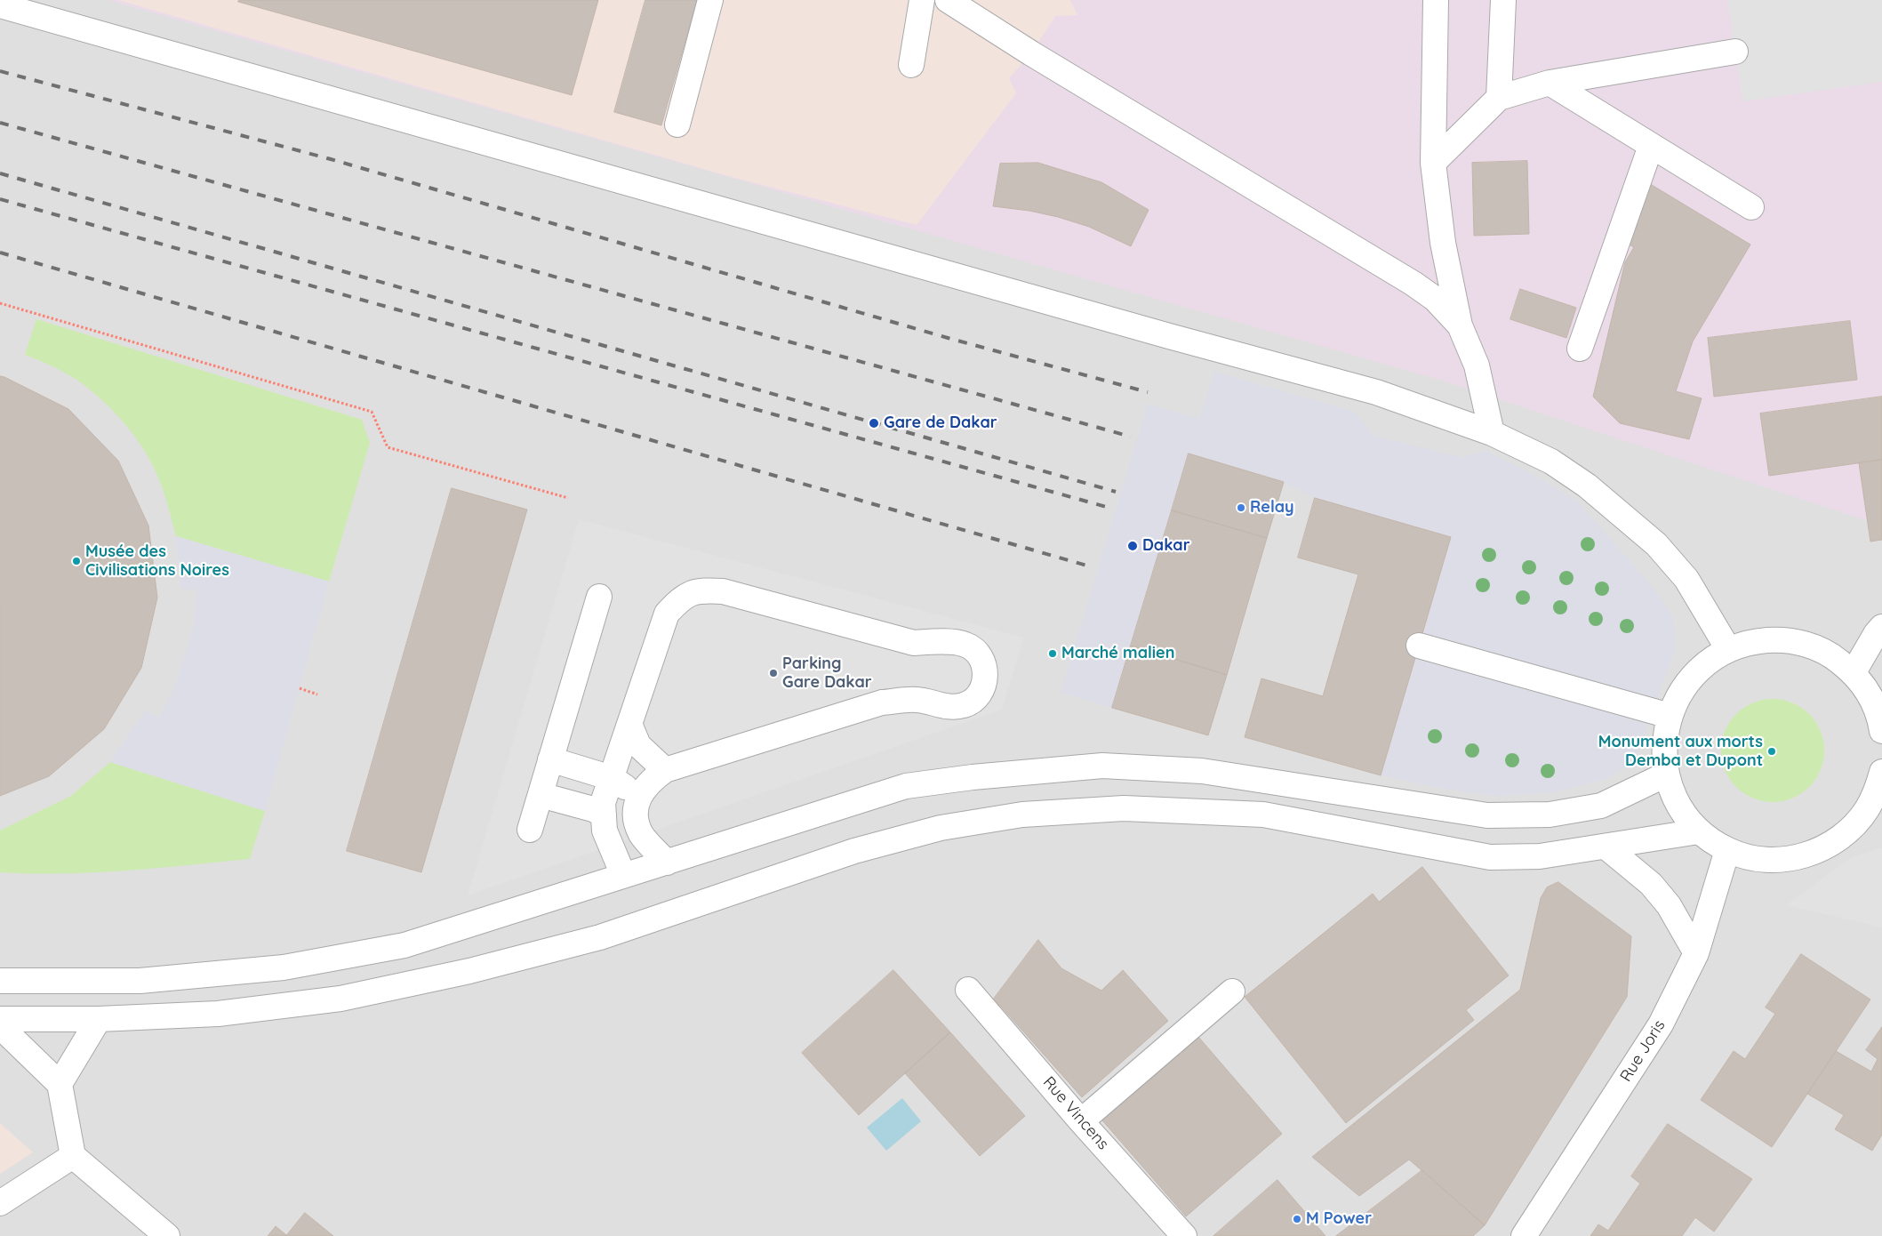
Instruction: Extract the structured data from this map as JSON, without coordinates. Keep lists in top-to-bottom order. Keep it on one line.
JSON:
{"streets":{"street":["Rue Joris","Rue Vincens"]},"places":["Gare de Dakar","Relay","Dakar","Musée des Civilisations Noires","Marché malien","Parking Gare Dakar","Monument aux morts Demba et Dupont","M Power"]}
